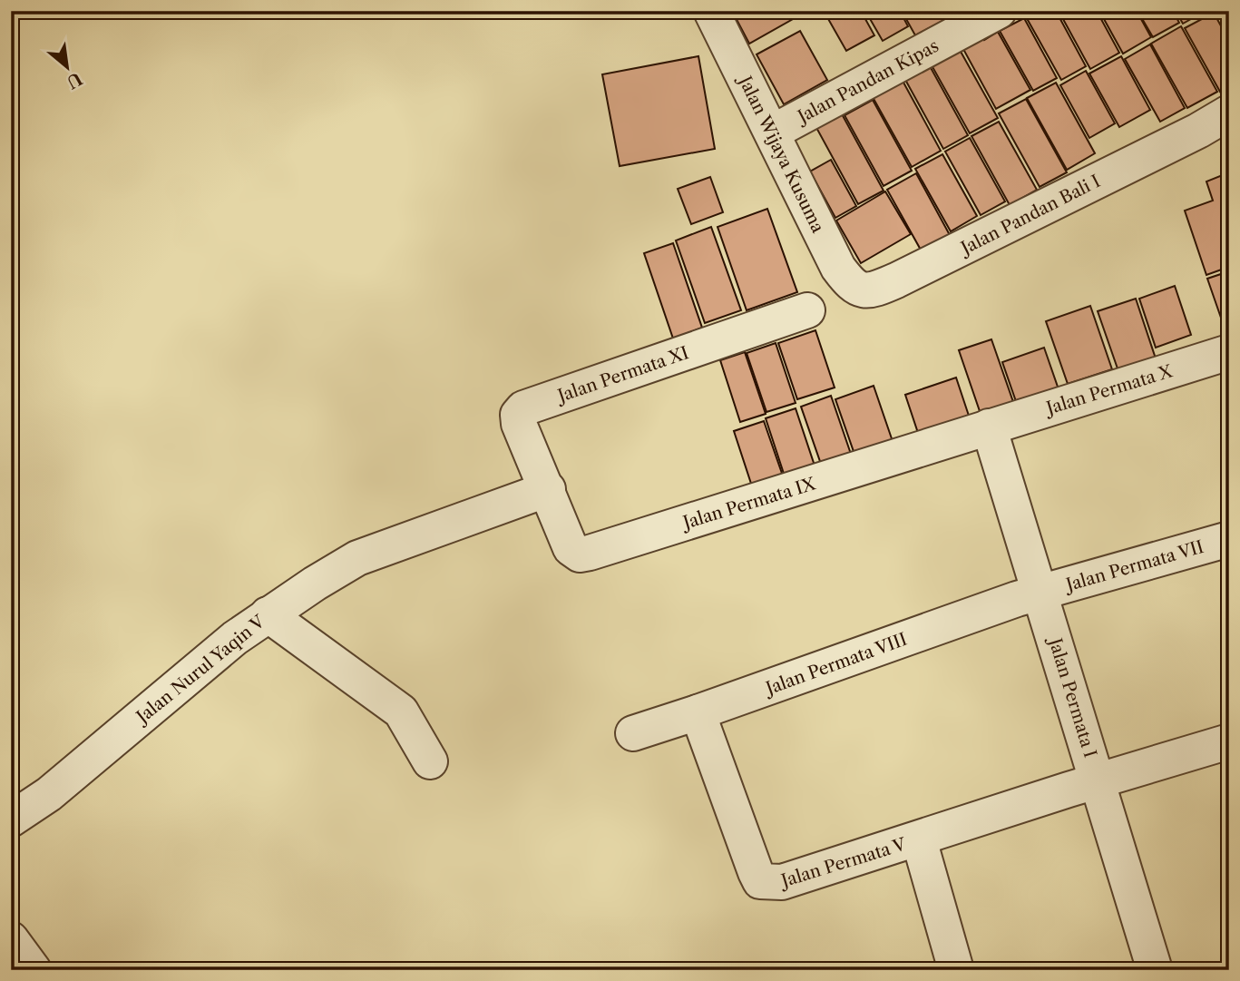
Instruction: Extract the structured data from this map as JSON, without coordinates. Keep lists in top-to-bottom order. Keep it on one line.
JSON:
{"streets":{"street":["Jalan Pandan Kipas","Jalan Wijaya Kusuma","Jalan Pandan Bali I","Jalan Permata XI","Jalan Permata X","Jalan Permata IX","Jalan Permata VII","Jalan Permata VIII","Jalan Nurul Yaqin V","Jalan Permata I","Jalan Permata V"]},"crossings":[["Jalan Pandan Kipas","Jalan Wijaya Kusuma"],["Jalan Wijaya Kusuma","Jalan Pandan Bali I"],["Jalan Permata XI","Jalan Permata IX"],["Jalan Permata XI","Jalan Nurul Yaqin V"],["Jalan Permata X","Jalan Permata IX"],["Jalan Permata X","Jalan Permata I"],["Jalan Permata IX","Jalan Nurul Yaqin V"],["Jalan Permata IX","Jalan Permata I"],["Jalan Permata VII","Jalan Permata VIII"],["Jalan Permata VII","Jalan Permata I"],["Jalan Permata VIII","Jalan Permata I"],["Jalan Permata VIII","Jalan Permata V"],["Jalan Permata I","Jalan Permata V"]],"north":"bottom right"}
